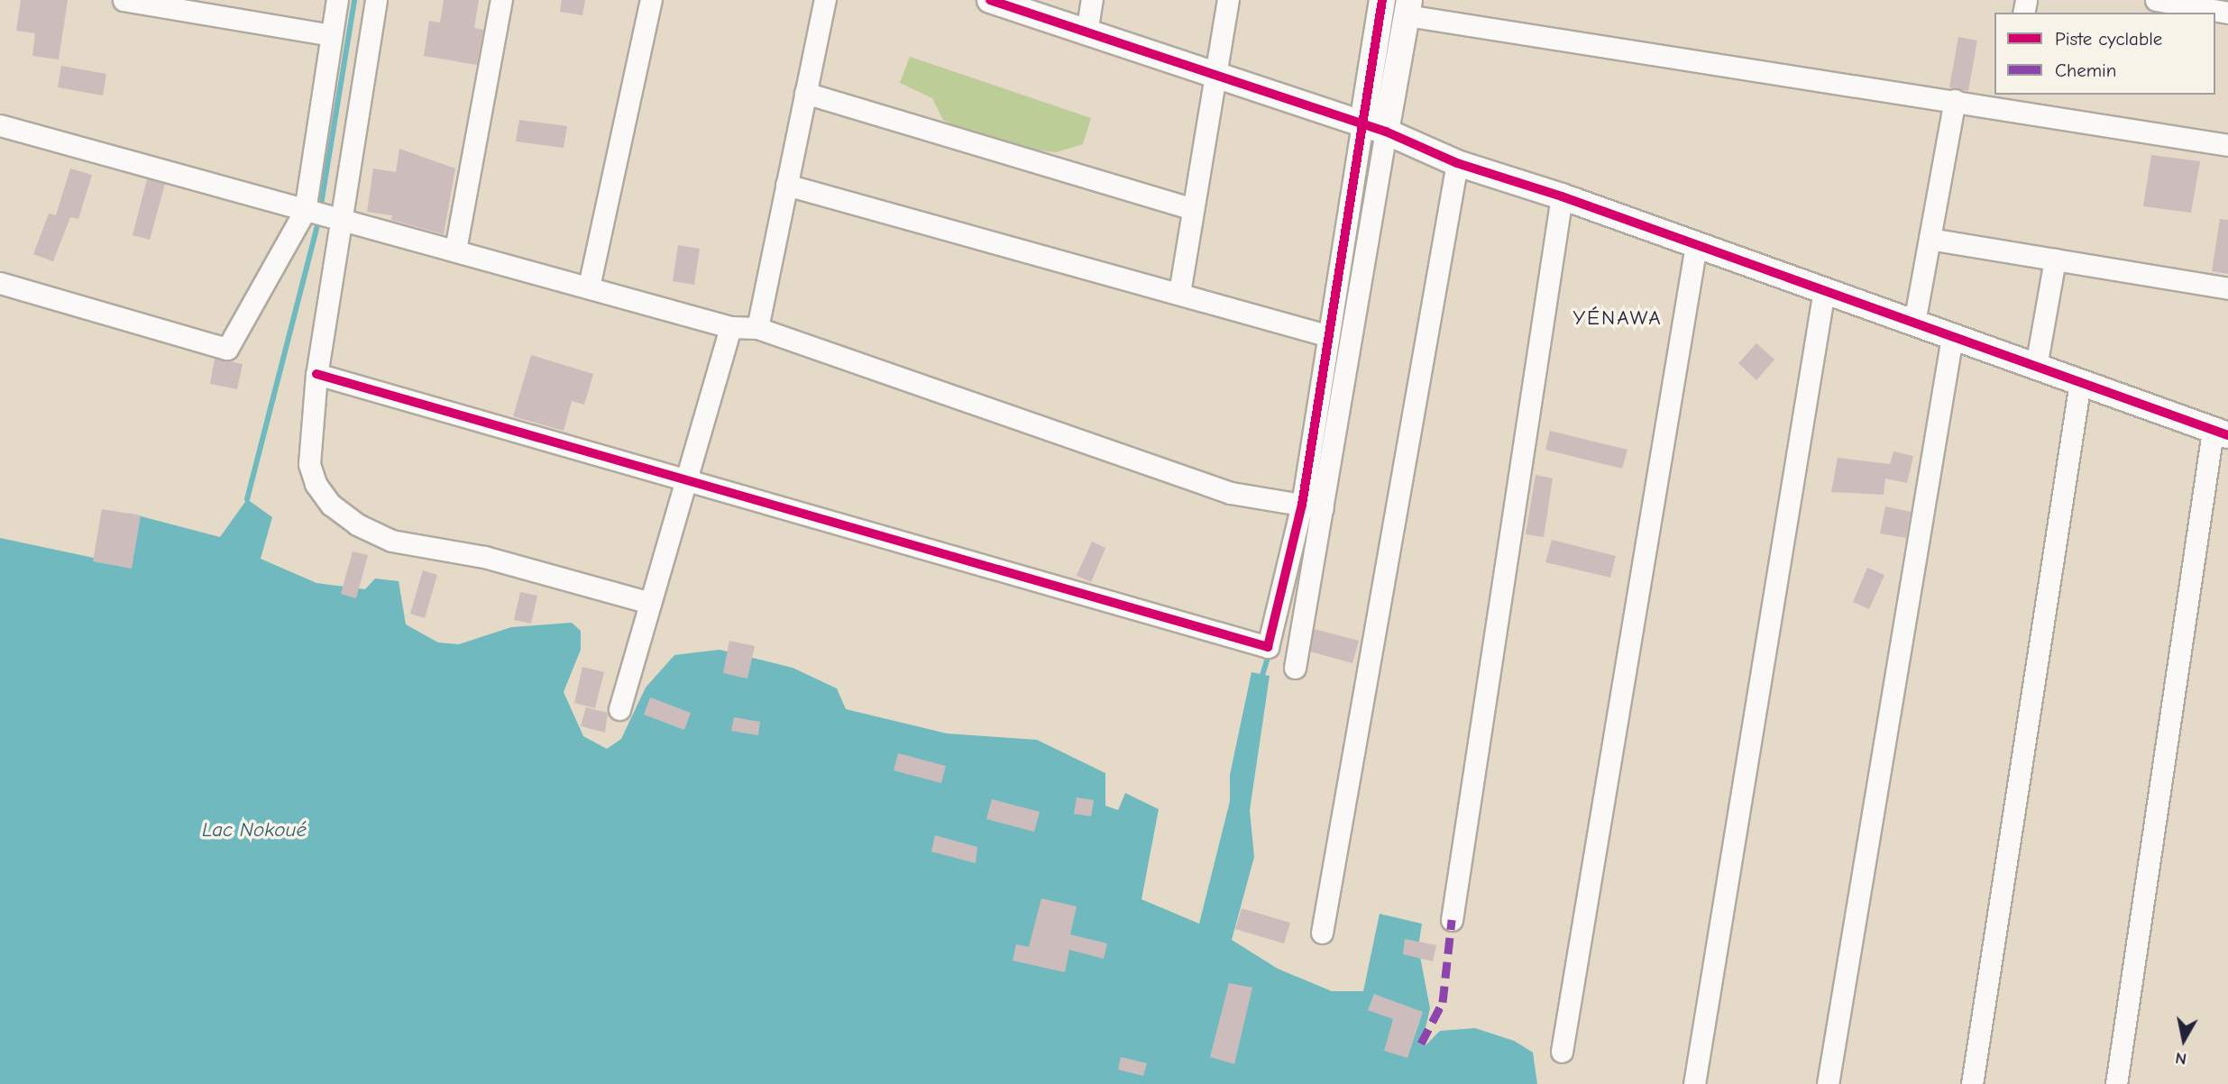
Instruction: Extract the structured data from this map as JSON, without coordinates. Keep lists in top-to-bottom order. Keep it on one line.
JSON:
{"districts":["YÉNAWA"],"water":["Lac Nokoué"],"legend":["Piste cyclable","Chemin"],"north":"bottom"}
